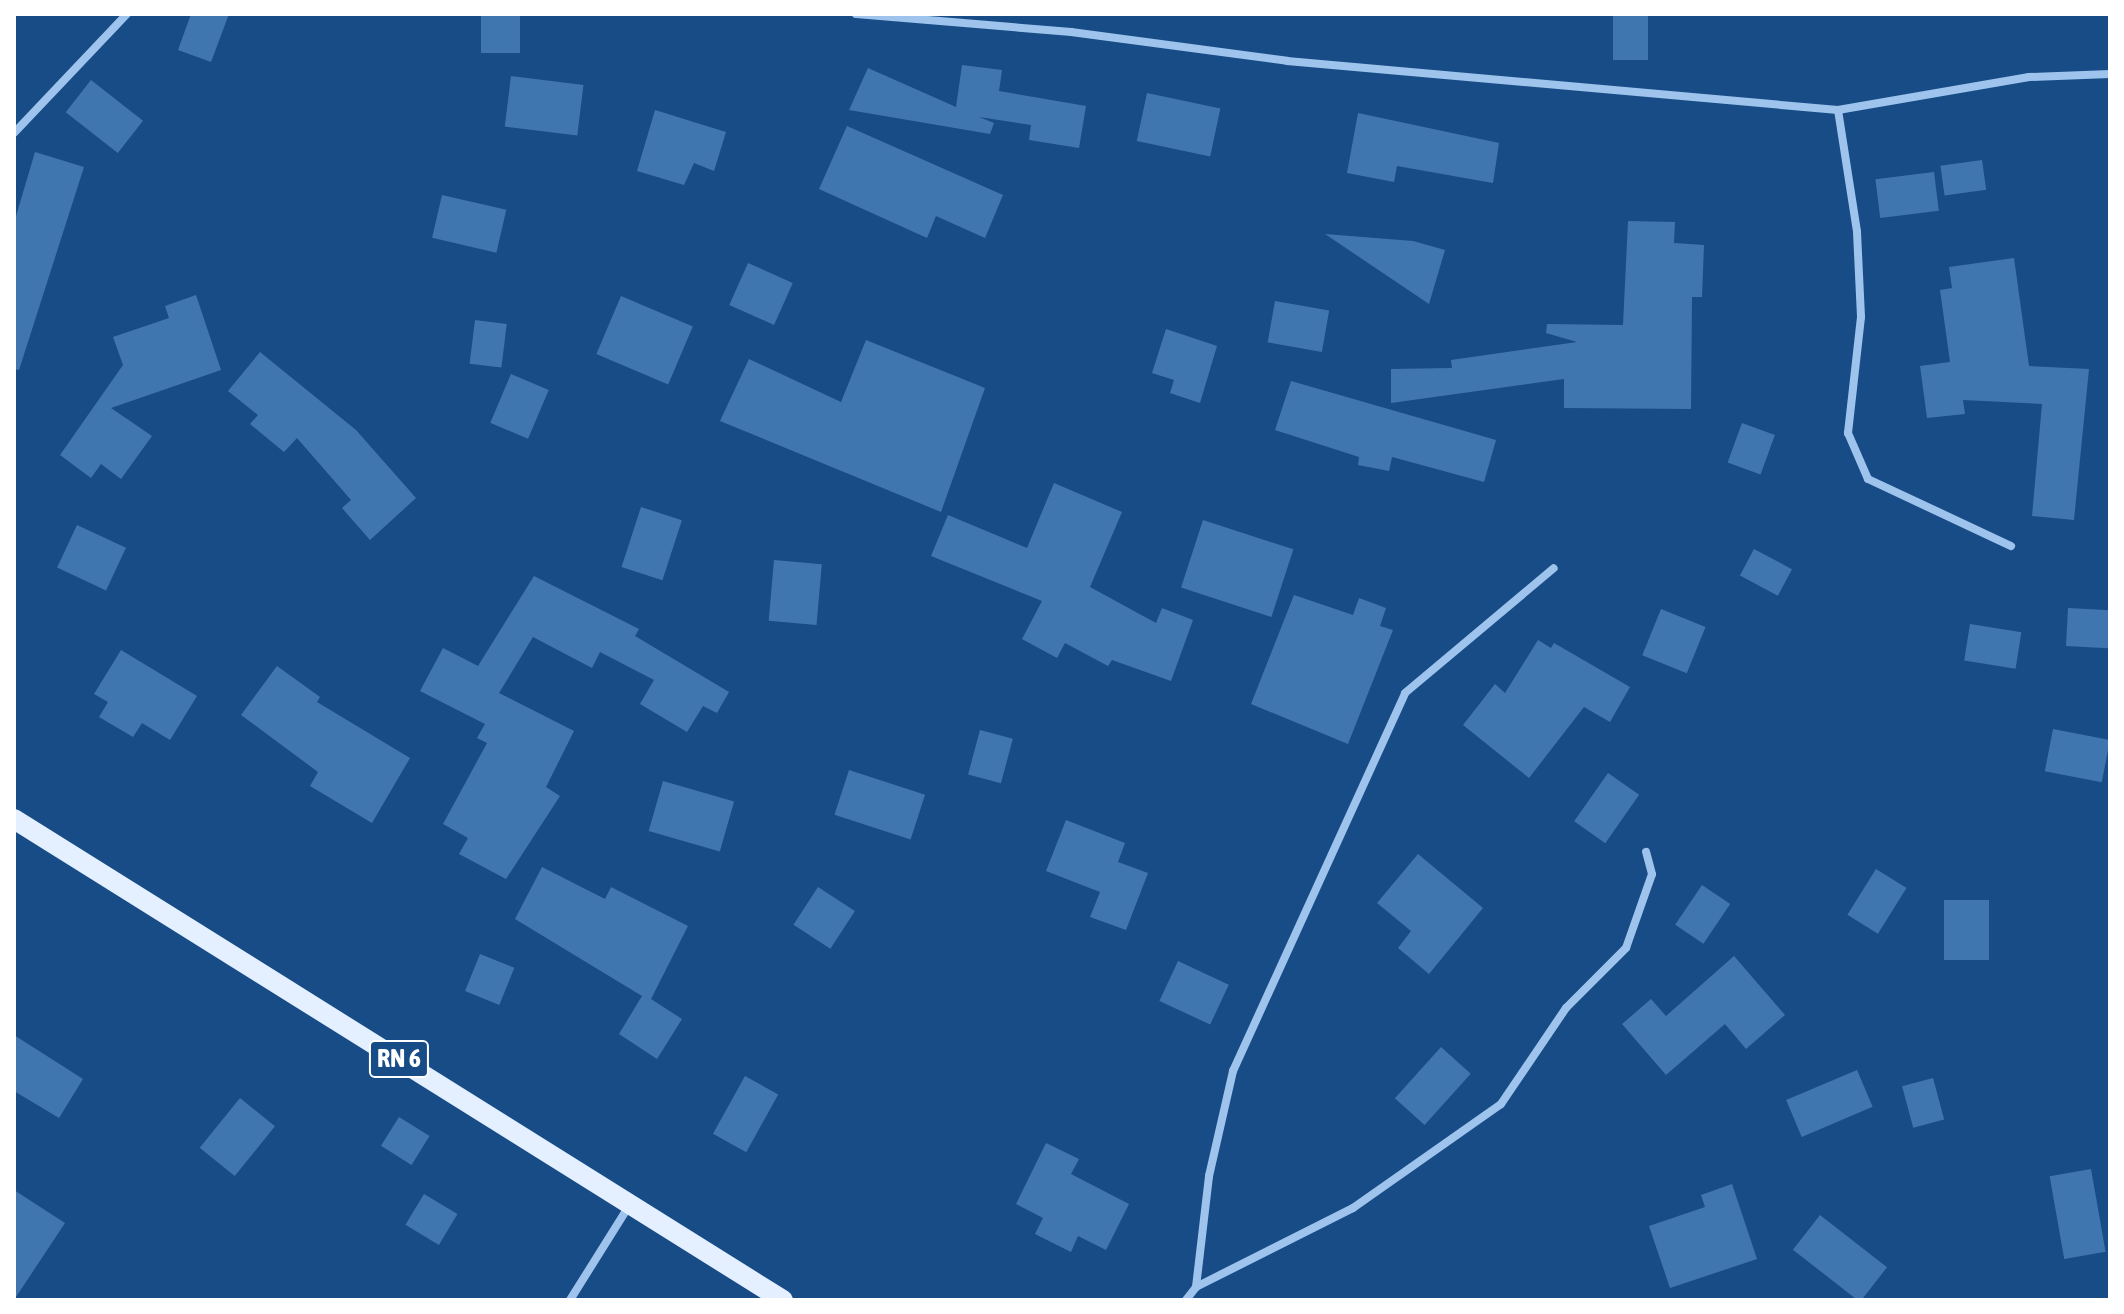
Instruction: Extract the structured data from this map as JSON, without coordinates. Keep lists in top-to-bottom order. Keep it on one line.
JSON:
{"streets":{"main road":["RN 6"]}}
